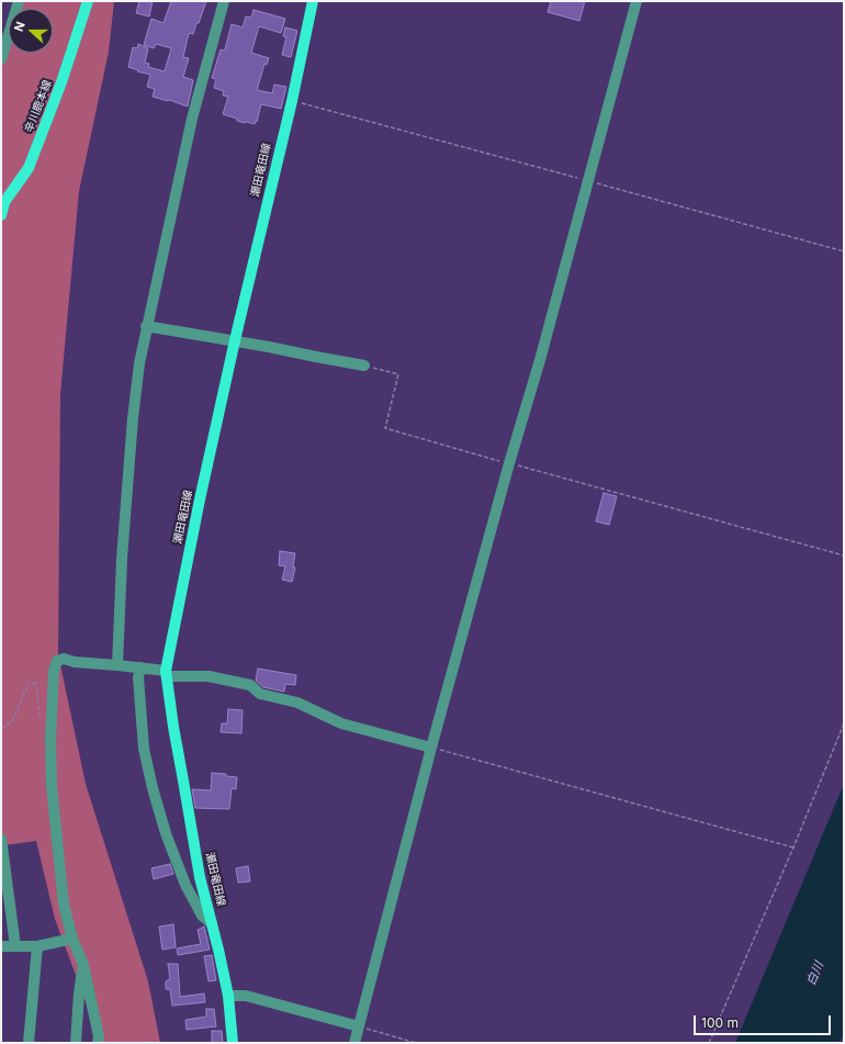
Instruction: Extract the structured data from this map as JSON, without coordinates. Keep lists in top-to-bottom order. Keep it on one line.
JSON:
{"streets":{"main road":["辛川鹿本線","瀬田竜田線"]},"water":["白川"],"scale_bar":"100 m","north":"left"}
